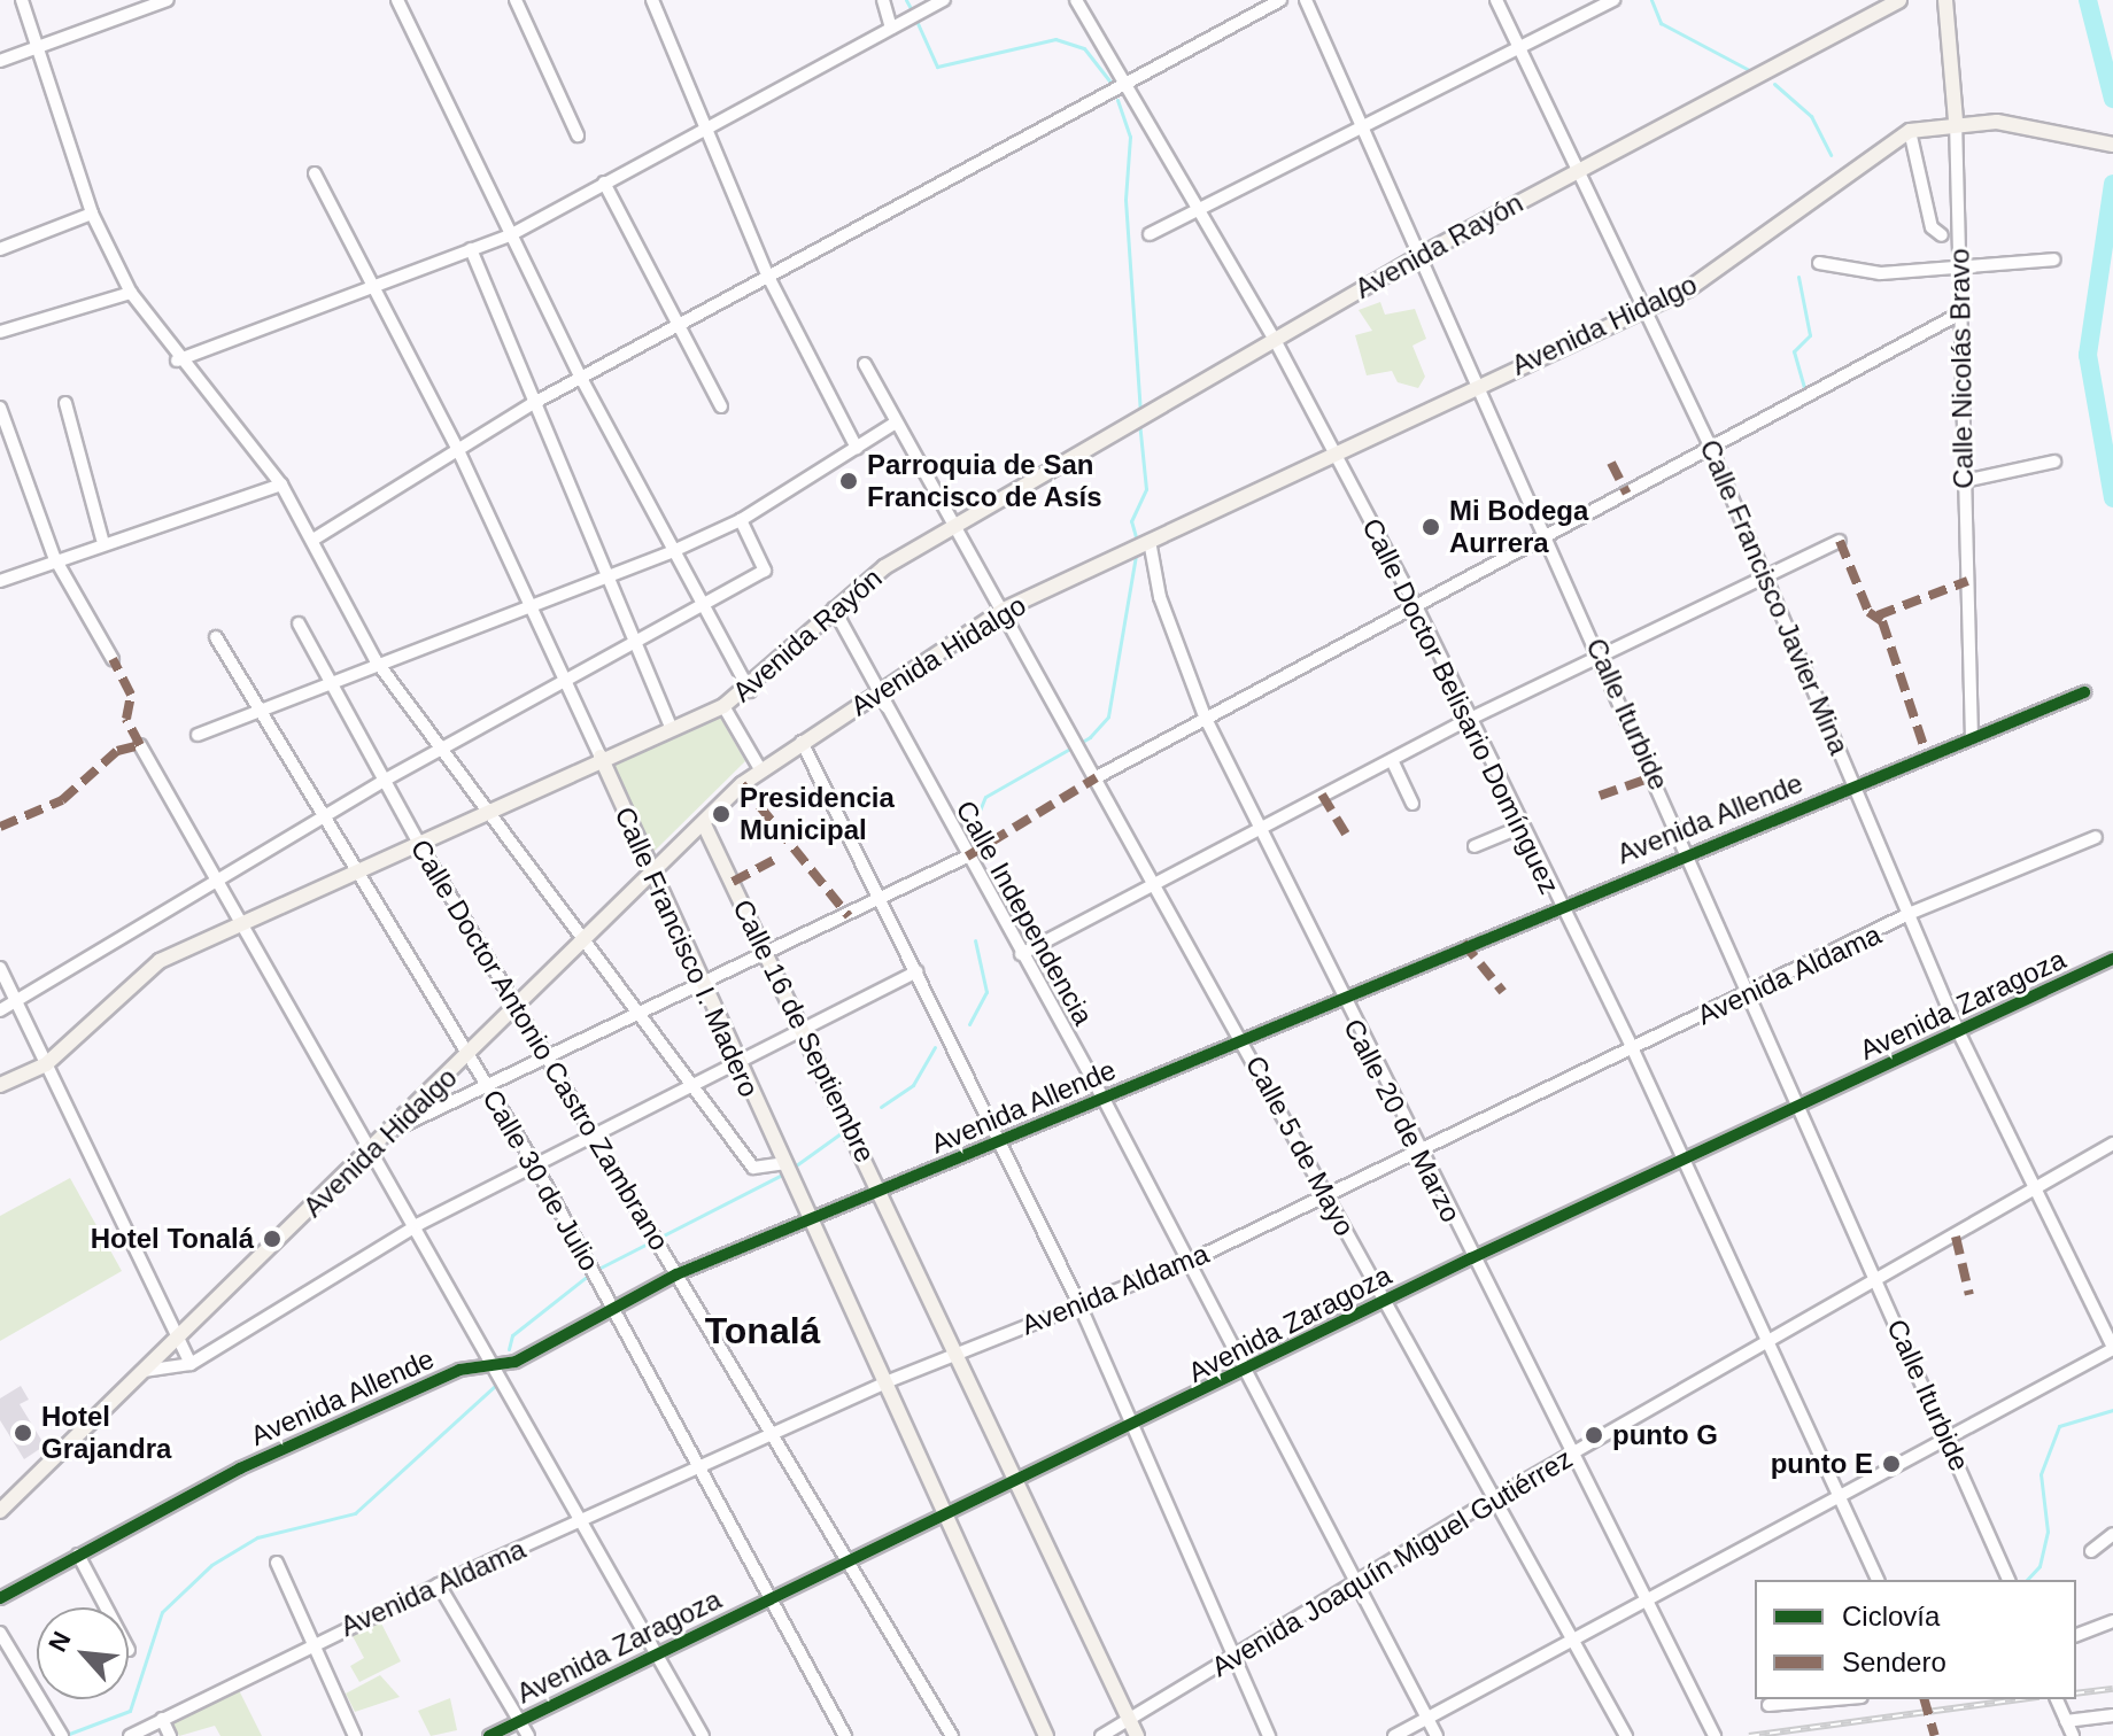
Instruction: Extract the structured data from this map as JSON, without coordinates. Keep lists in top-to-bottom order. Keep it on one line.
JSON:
{"streets":{"main road":["Avenida Rayón","Avenida Hidalgo","Calle Nicolás Bravo","Calle Francisco I. Madero","Calle 16 de Septiembre"],"street":["Calle Francisco Javier Mina","Calle Doctor Belisario Domínguez","Calle Iturbide","Avenida Allende","Calle Independencia","Avenida Aldama","Avenida Zaragoza","Calle Doctor Antonio Castro Zambrano","Calle 20 de Marzo","Calle 5 de Mayo","Calle 30 de Julio","Avenida Joaquín Miguel Gutiérrez"]},"crossings":[["Avenida Rayón","Calle Francisco Javier Mina"],["Avenida Rayón","Calle Doctor Belisario Domínguez"],["Avenida Rayón","Calle Iturbide"],["Avenida Rayón","Calle Independencia"],["Avenida Rayón","Calle Francisco I. Madero"],["Avenida Rayón","Calle Doctor Antonio Castro Zambrano"],["Avenida Rayón","Calle 5 de Mayo"],["Avenida Rayón","Calle 30 de Julio"],["Avenida Hidalgo","Calle Nicolás Bravo"],["Avenida Hidalgo","Calle Francisco Javier Mina"],["Avenida Hidalgo","Calle Doctor Belisario Domínguez"],["Avenida Hidalgo","Calle Iturbide"],["Avenida Hidalgo","Calle Independencia"],["Avenida Hidalgo","Calle Francisco I. Madero"],["Avenida Hidalgo","Calle 16 de Septiembre"],["Avenida Hidalgo","Calle Doctor Antonio Castro Zambrano"],["Avenida Hidalgo","Calle 20 de Marzo"],["Avenida Hidalgo","Calle 5 de Mayo"],["Avenida Hidalgo","Calle 30 de Julio"],["Calle Nicolás Bravo","Avenida Allende"],["Calle Francisco Javier Mina","Avenida Allende"],["Calle Francisco Javier Mina","Avenida Aldama"],["Calle Francisco Javier Mina","Avenida Zaragoza"],["Calle Francisco Javier Mina","Avenida Joaquín Miguel Gutiérrez"],["Calle Doctor Belisario Domínguez","Avenida Allende"],["Calle Doctor Belisario Domínguez","Avenida Aldama"],["Calle Doctor Belisario Domínguez","Avenida Zaragoza"],["Calle Doctor Belisario Domínguez","Avenida Joaquín Miguel Gutiérrez"],["Calle Iturbide","Avenida Allende"],["Calle Iturbide","Avenida Aldama"],["Calle Iturbide","Avenida Zaragoza"],["Calle Iturbide","Avenida Joaquín Miguel Gutiérrez"],["Avenida Allende","Calle Independencia"],["Avenida Allende","Calle Francisco I. Madero"],["Avenida Allende","Calle 16 de Septiembre"],["Avenida Allende","Calle Doctor Antonio Castro Zambrano"],["Avenida Allende","Calle 20 de Marzo"],["Avenida Allende","Calle 5 de Mayo"],["Avenida Allende","Calle 30 de Julio"],["Calle Independencia","Avenida Aldama"],["Calle Independencia","Avenida Zaragoza"],["Calle Independencia","Avenida Joaquín Miguel Gutiérrez"],["Calle Francisco I. Madero","Avenida Aldama"],["Calle Francisco I. Madero","Avenida Zaragoza"],["Avenida Aldama","Calle 16 de Septiembre"],["Avenida Aldama","Calle Doctor Antonio Castro Zambrano"],["Avenida Aldama","Calle 20 de Marzo"],["Avenida Aldama","Calle 5 de Mayo"],["Avenida Aldama","Calle 30 de Julio"],["Avenida Zaragoza","Calle 16 de Septiembre"],["Avenida Zaragoza","Calle Doctor Antonio Castro Zambrano"],["Avenida Zaragoza","Calle 20 de Marzo"],["Avenida Zaragoza","Calle 5 de Mayo"],["Avenida Zaragoza","Calle 30 de Julio"],["Calle 16 de Septiembre","Avenida Joaquín Miguel Gutiérrez"],["Calle 20 de Marzo","Avenida Joaquín Miguel Gutiérrez"],["Calle 5 de Mayo","Avenida Joaquín Miguel Gutiérrez"]],"districts":["Tonalá"],"places":["Parroquia de San Francisco de Asís","Mi Bodega Aurrera","Presidencia Municipal","Hotel Tonalá","Hotel Grajandra","punto G","punto E"],"legend":["Ciclovía","Sendero"],"north":"top left"}
